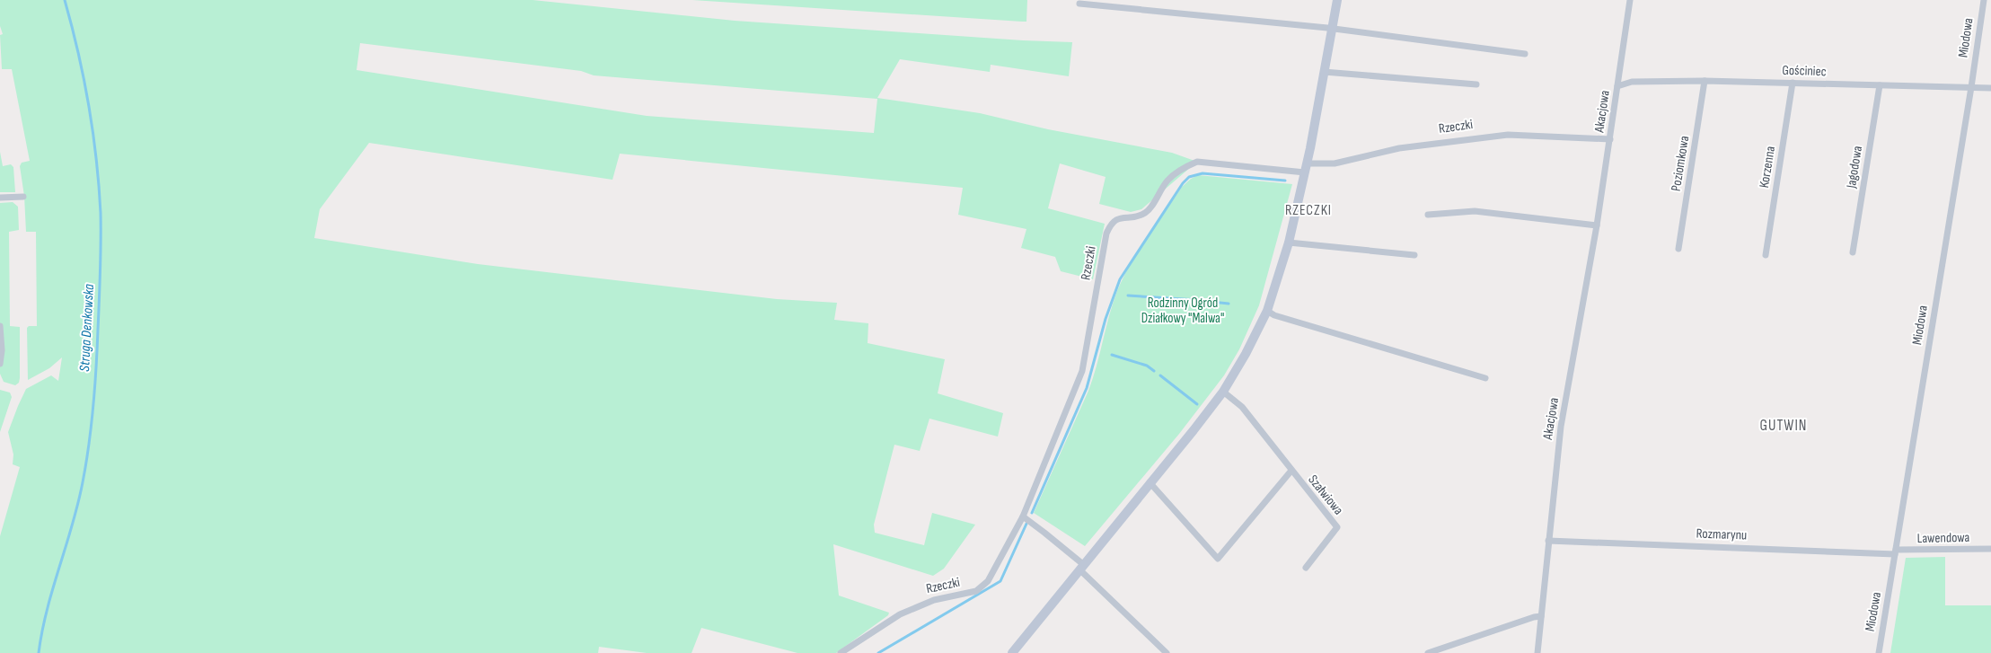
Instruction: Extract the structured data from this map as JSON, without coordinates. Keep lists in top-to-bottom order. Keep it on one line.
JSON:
{"streets":{"street":["Miodowa","Gościniec","Akacjowa","Rzeczki","Poziomkowa","Korzenna","Jagodowa","Szałwiowa","Rozmarynu","Lawendowa"]},"crossings":[["Miodowa","Gościniec"],["Miodowa","Rozmarynu"],["Miodowa","Lawendowa"],["Gościniec","Akacjowa"],["Gościniec","Poziomkowa"],["Gościniec","Korzenna"],["Gościniec","Jagodowa"],["Akacjowa","Rzeczki"],["Akacjowa","Rozmarynu"],["Rozmarynu","Lawendowa"]],"districts":["RZECZKI","GUTWIN"],"water":["Struga Denkowska"],"parks":["Rodzinny Ogród Działkowy \"Malwa\""]}
